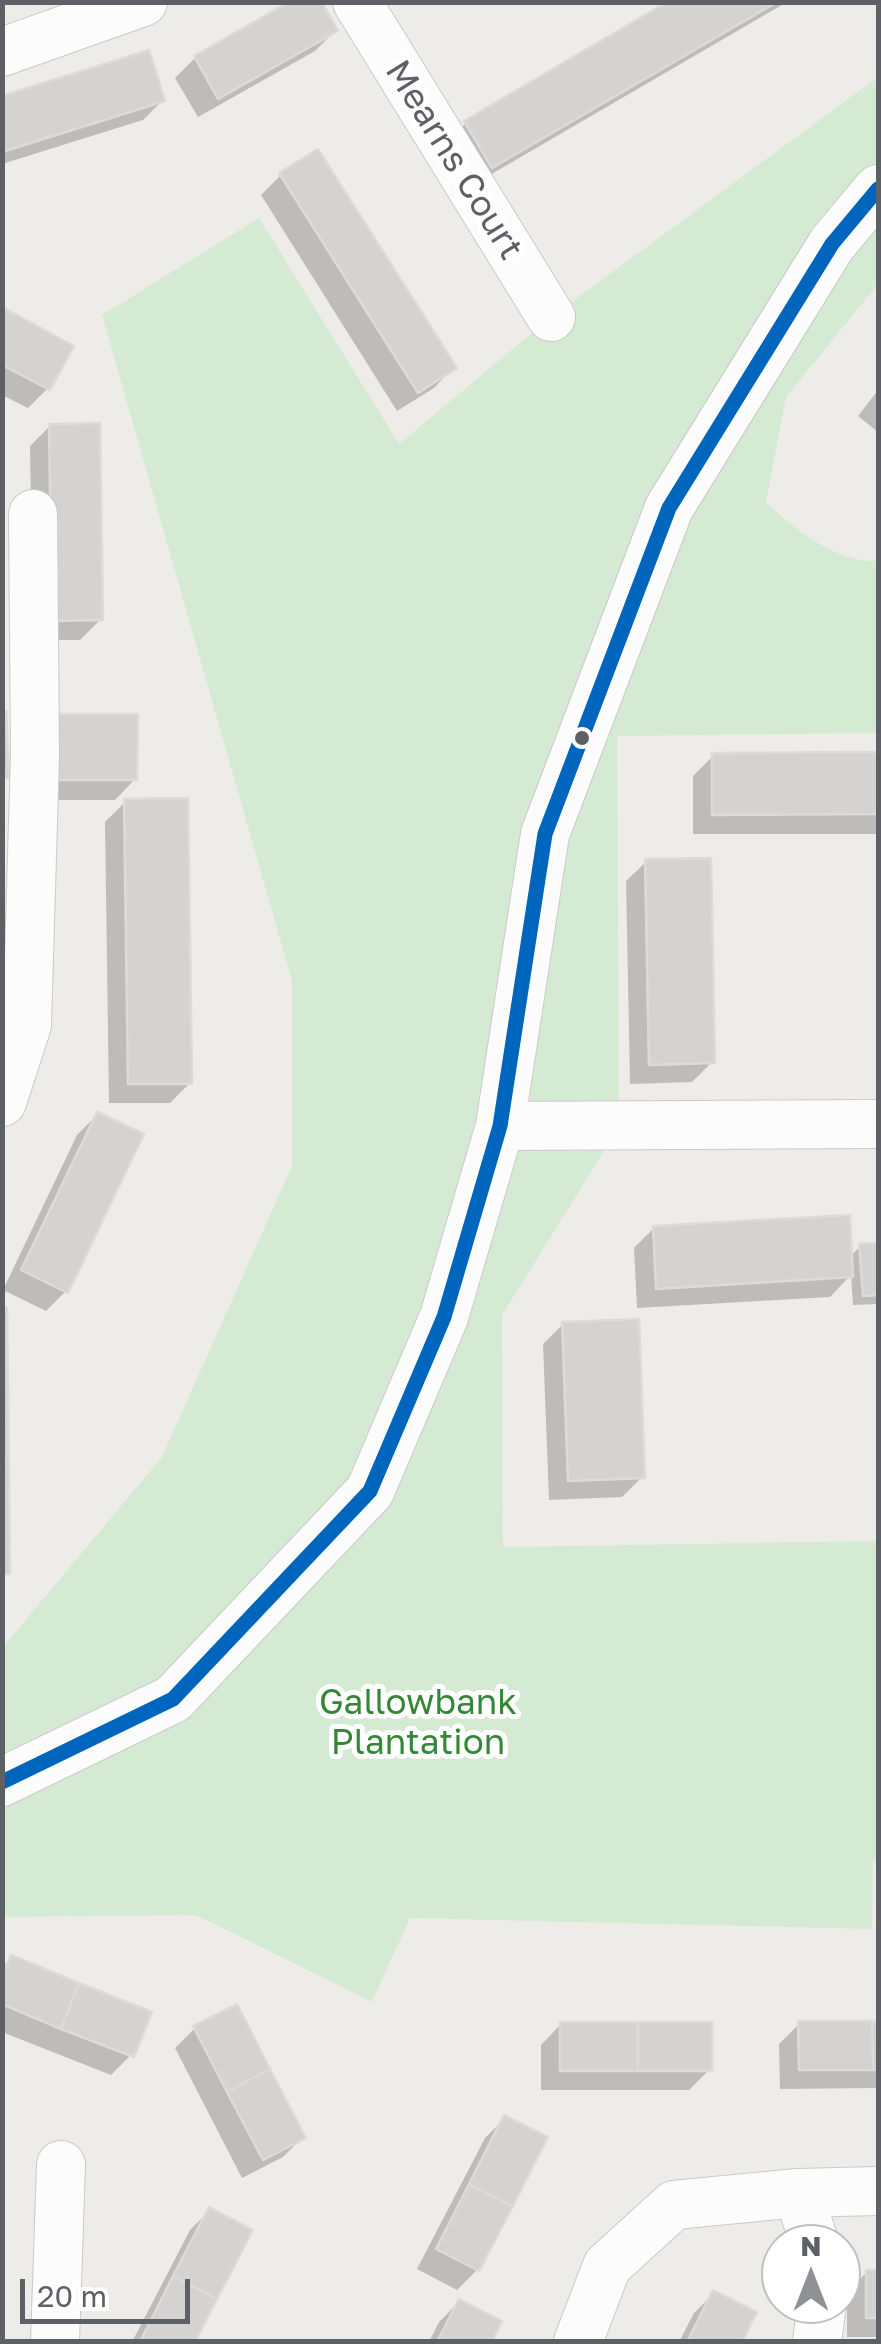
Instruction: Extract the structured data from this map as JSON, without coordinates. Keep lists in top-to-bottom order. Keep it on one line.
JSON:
{"streets":{"street":["Mearns Court"]},"parks":["Gallowbank Plantation"],"scale_bar":"20 m","north":"top"}
